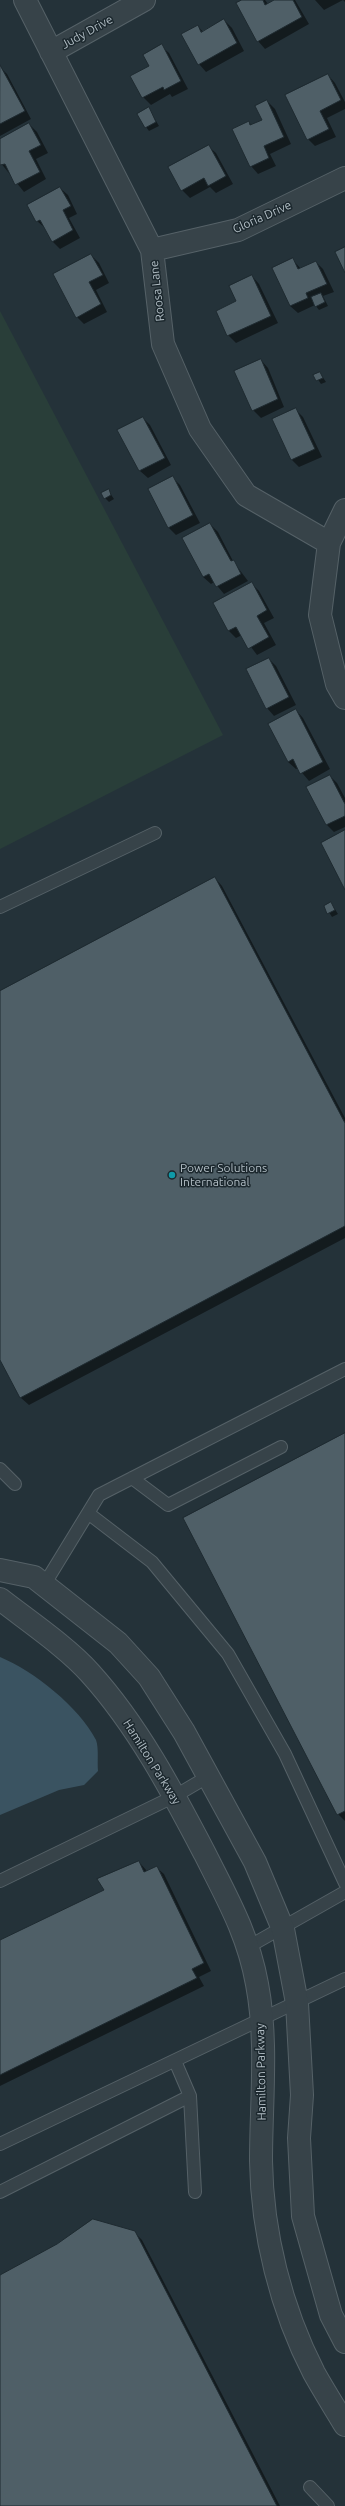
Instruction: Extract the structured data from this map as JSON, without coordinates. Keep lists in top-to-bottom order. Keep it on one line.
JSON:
{"streets":{"street":["Judy Drive","Gloria Drive","Roosa Lane","Hamilton Parkway"]},"crossings":[["Judy Drive","Roosa Lane"],["Gloria Drive","Roosa Lane"]],"places":["Power Solutions International"]}
